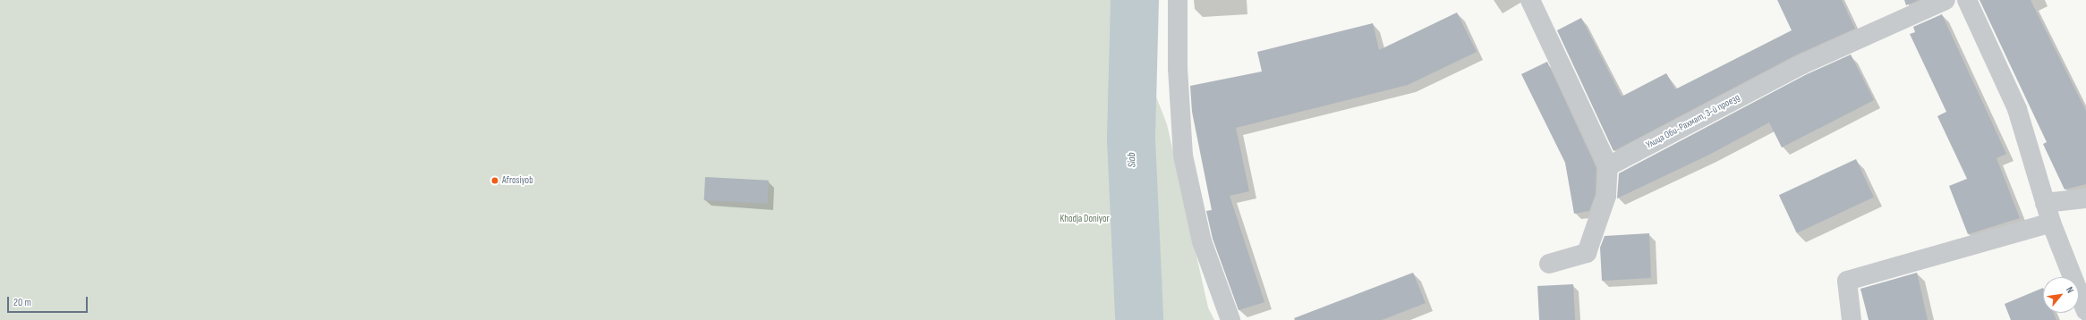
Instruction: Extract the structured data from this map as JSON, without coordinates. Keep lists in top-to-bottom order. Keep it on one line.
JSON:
{"streets":{"street":["Улица Оби-Рахмат, 3-й проезд"]},"water":["Siab"],"parks":["Khodja Doniyor"],"places":["Afrosiyob"],"scale_bar":"20 m","north":"top right"}
